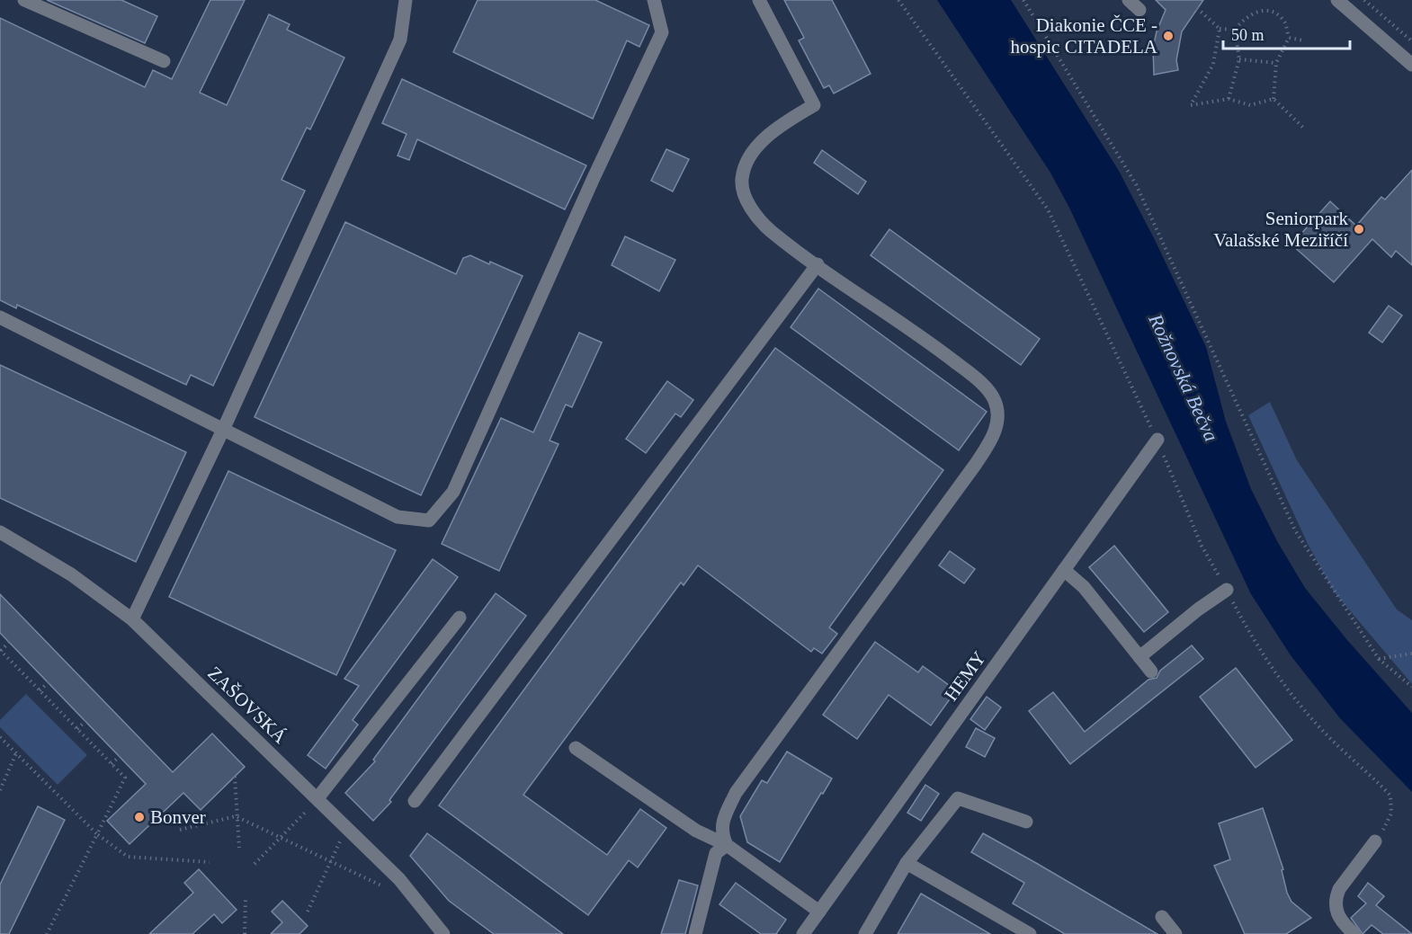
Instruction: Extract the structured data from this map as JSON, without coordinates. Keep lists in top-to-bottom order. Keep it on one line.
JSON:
{"streets":{"street":["HEMY","ZAŠOVSKÁ"]},"water":["Rožnovská Bečva"],"places":["Diakonie ČCE - hospic CITADELA","Seniorpark Valašské Meziříčí","Bonver"],"scale_bar":"50 m"}
